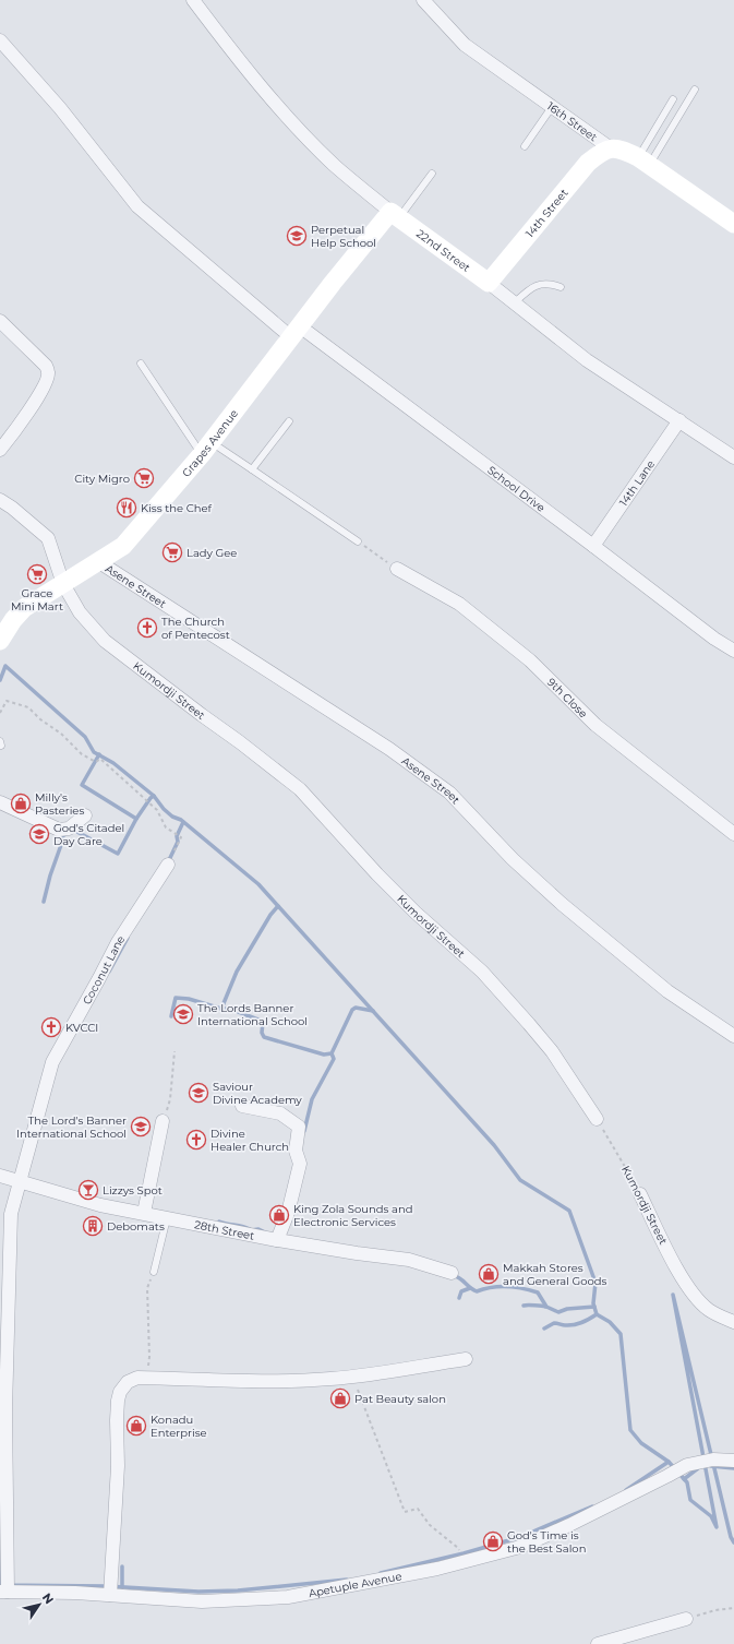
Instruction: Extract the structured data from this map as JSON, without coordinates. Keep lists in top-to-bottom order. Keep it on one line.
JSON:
{"streets":{"street":["16th Street","14th Street","22nd Street","Grapes Avenue","14th Lane","School Drive","Asene Street","Kumordji Street","9th Close","Coconut Lane","28th Street","Apetuple Avenue"]},"crossings":[["16th Street","14th Street"],["14th Street","22nd Street"],["22nd Street","Grapes Avenue"],["22nd Street","14th Lane"],["Grapes Avenue","School Drive"],["Grapes Avenue","Asene Street"],["Grapes Avenue","Kumordji Street"],["14th Lane","School Drive"],["Coconut Lane","28th Street"],["Coconut Lane","Apetuple Avenue"]],"places":{"school or university":["Perpetual Help School","God's Citadel Day Care","The Lords Banner International School","Saviour Divine Academy","The Lord's Banner International School"],"supermarket":["City Migro","Lady Gee","Grace Mini Mart"],"restaurant":["Kiss the Chef"],"church":["The Church of Pentecost","KVCCI","Divine Healer Church"],"shop":["Milly's Pasteries","King Zola Sounds and Electronic Services","Makkah Stores and General Goods","Pat Beauty salon","Konadu Enterprise","God's Time is the Best Salon"],"bar":["Lizzys Spot"],"building":["Debomats"]},"north":"top right"}
